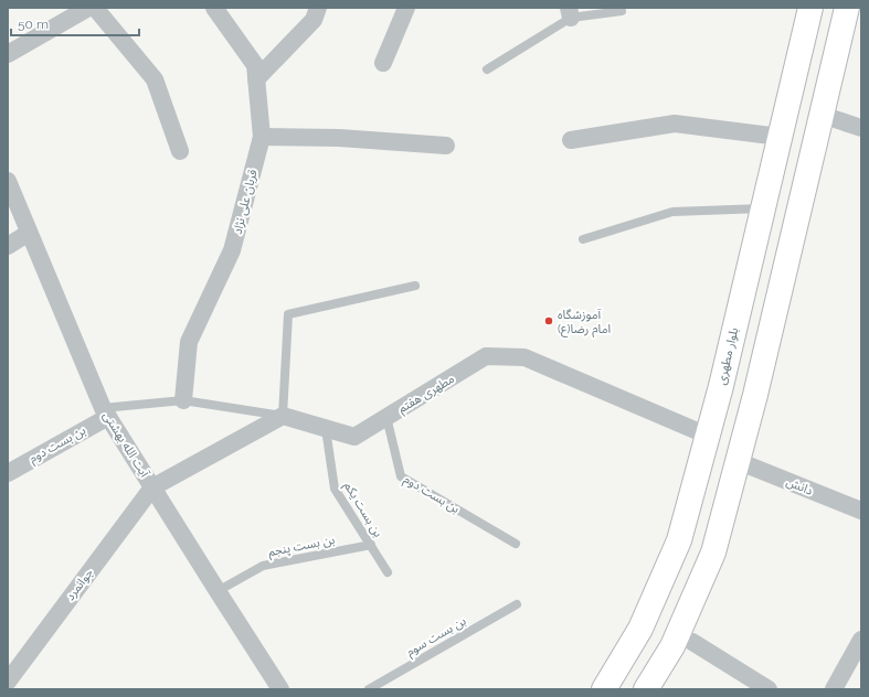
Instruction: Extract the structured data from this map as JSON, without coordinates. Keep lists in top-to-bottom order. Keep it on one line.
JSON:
{"streets":{"main road":["بلوار مطهری"],"street":["قربان علی نژاد","مطهری هفتم","بن بست دوم","آیت الله بهشتی","دانش","جوانمرد"],"lane":["بن بست یکم","بن بست پنجم","بن بست سوم"]},"crossings":[["بلوار مطهری","مطهری هفتم"],["مطهری هفتم","بن بست دوم"],["مطهری هفتم","بن بست یکم"],["بن بست دوم","آیت الله بهشتی"],["آیت الله بهشتی","بن بست پنجم"],["آیت الله بهشتی","جوانمرد"],["بن بست یکم","بن بست پنجم"]],"places":["آموزشگاه امام رضا(ع)"],"scale_bar":"50 m"}
